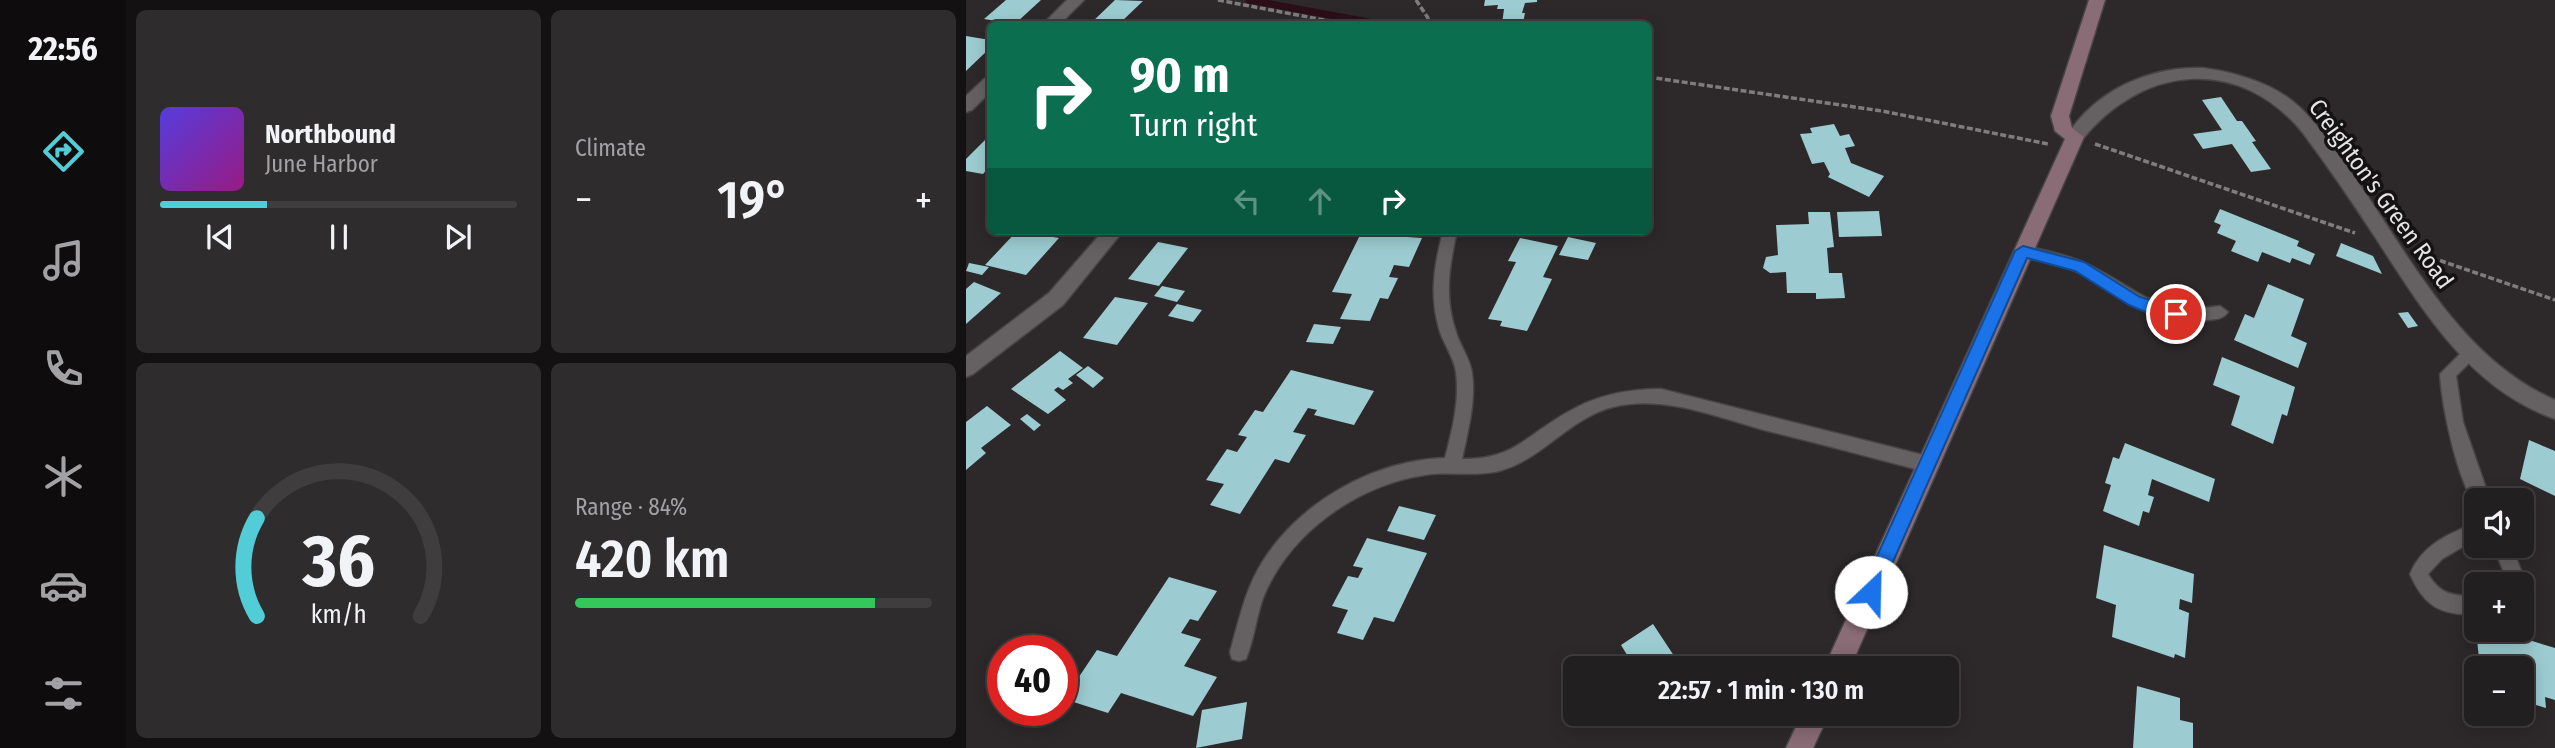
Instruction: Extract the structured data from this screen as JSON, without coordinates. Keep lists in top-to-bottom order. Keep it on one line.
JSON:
{"streets":{"street":["Creighton's Green Road"]},"page":{"tabs":"22:56","tile":["Climate",["Range · 84%","420 km"]],"turn":["90 m","Turn right"],"song":["Northbound","June Harbor"],"heat":["−","19°","+"],"map_buttons":["+","−"],"limit":"40","trip":"22:57 · 1 min · 130 m","gauge":["36","km/h"]}}
